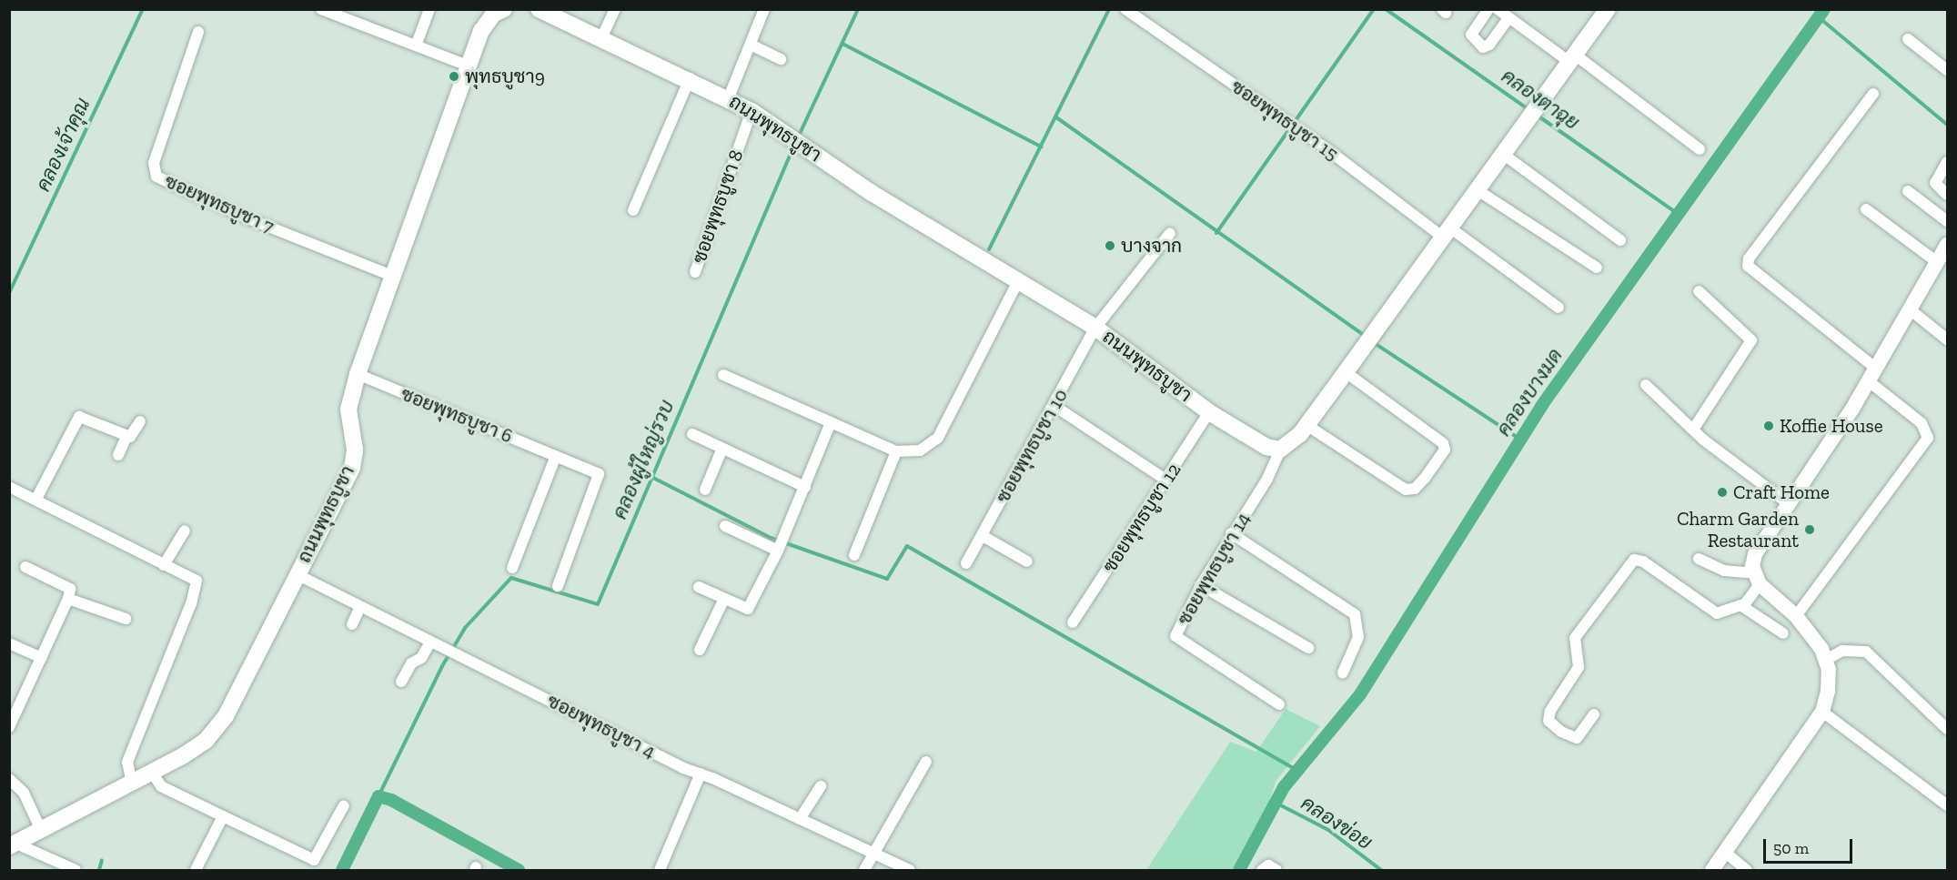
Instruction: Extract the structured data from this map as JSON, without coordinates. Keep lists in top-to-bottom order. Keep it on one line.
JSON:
{"streets":{"main road":["ถนนพุทธบูชา"],"street":["ซอยพุทธบูชา 15","ซอยพุทธบูชา 7","ซอยพุทธบูชา 8","ซอยพุทธบูชา 6","ซอยพุทธบูชา 10","ซอยพุทธบูชา 12","ซอยพุทธบูชา 14","ซอยพุทธบูชา 4"]},"crossings":[["ถนนพุทธบูชา","ซอยพุทธบูชา 7"],["ถนนพุทธบูชา","ซอยพุทธบูชา 8"],["ถนนพุทธบูชา","ซอยพุทธบูชา 6"],["ถนนพุทธบูชา","ซอยพุทธบูชา 10"],["ถนนพุทธบูชา","ซอยพุทธบูชา 12"],["ถนนพุทธบูชา","ซอยพุทธบูชา 14"],["ถนนพุทธบูชา","ซอยพุทธบูชา 4"]],"water":["คลองตาฉุย","คลองเจ้าคุณ","คลองบางมด","คลองผู้ใหญ่รวบ","คลองข่อย"],"places":["พุทธบูชา9","บางจาก","Koffie House","Craft Home","Charm Garden Restaurant"],"scale_bar":"50 m"}
